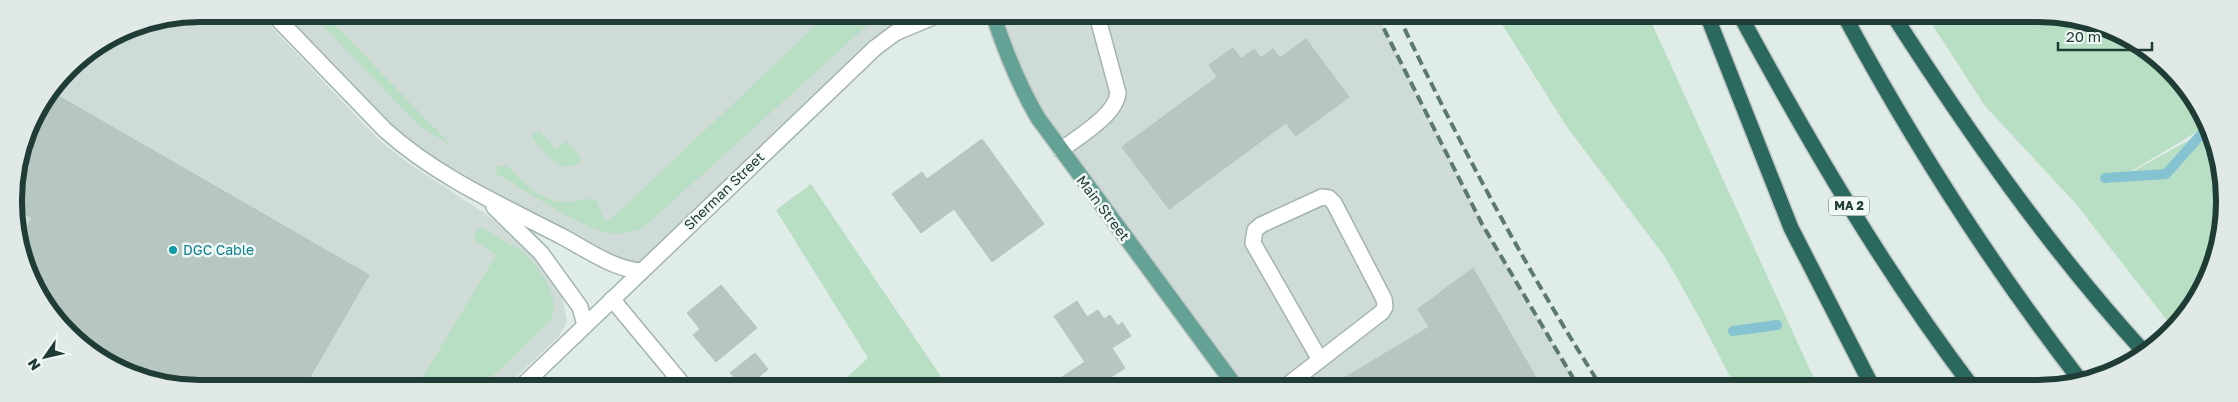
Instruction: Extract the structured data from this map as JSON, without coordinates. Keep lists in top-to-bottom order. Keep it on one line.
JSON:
{"streets":{"highway":["MA 2"],"main road":["Main Street"],"street":["Sherman Street"]},"places":["DGC Cable"],"scale_bar":"20 m","north":"bottom left"}
